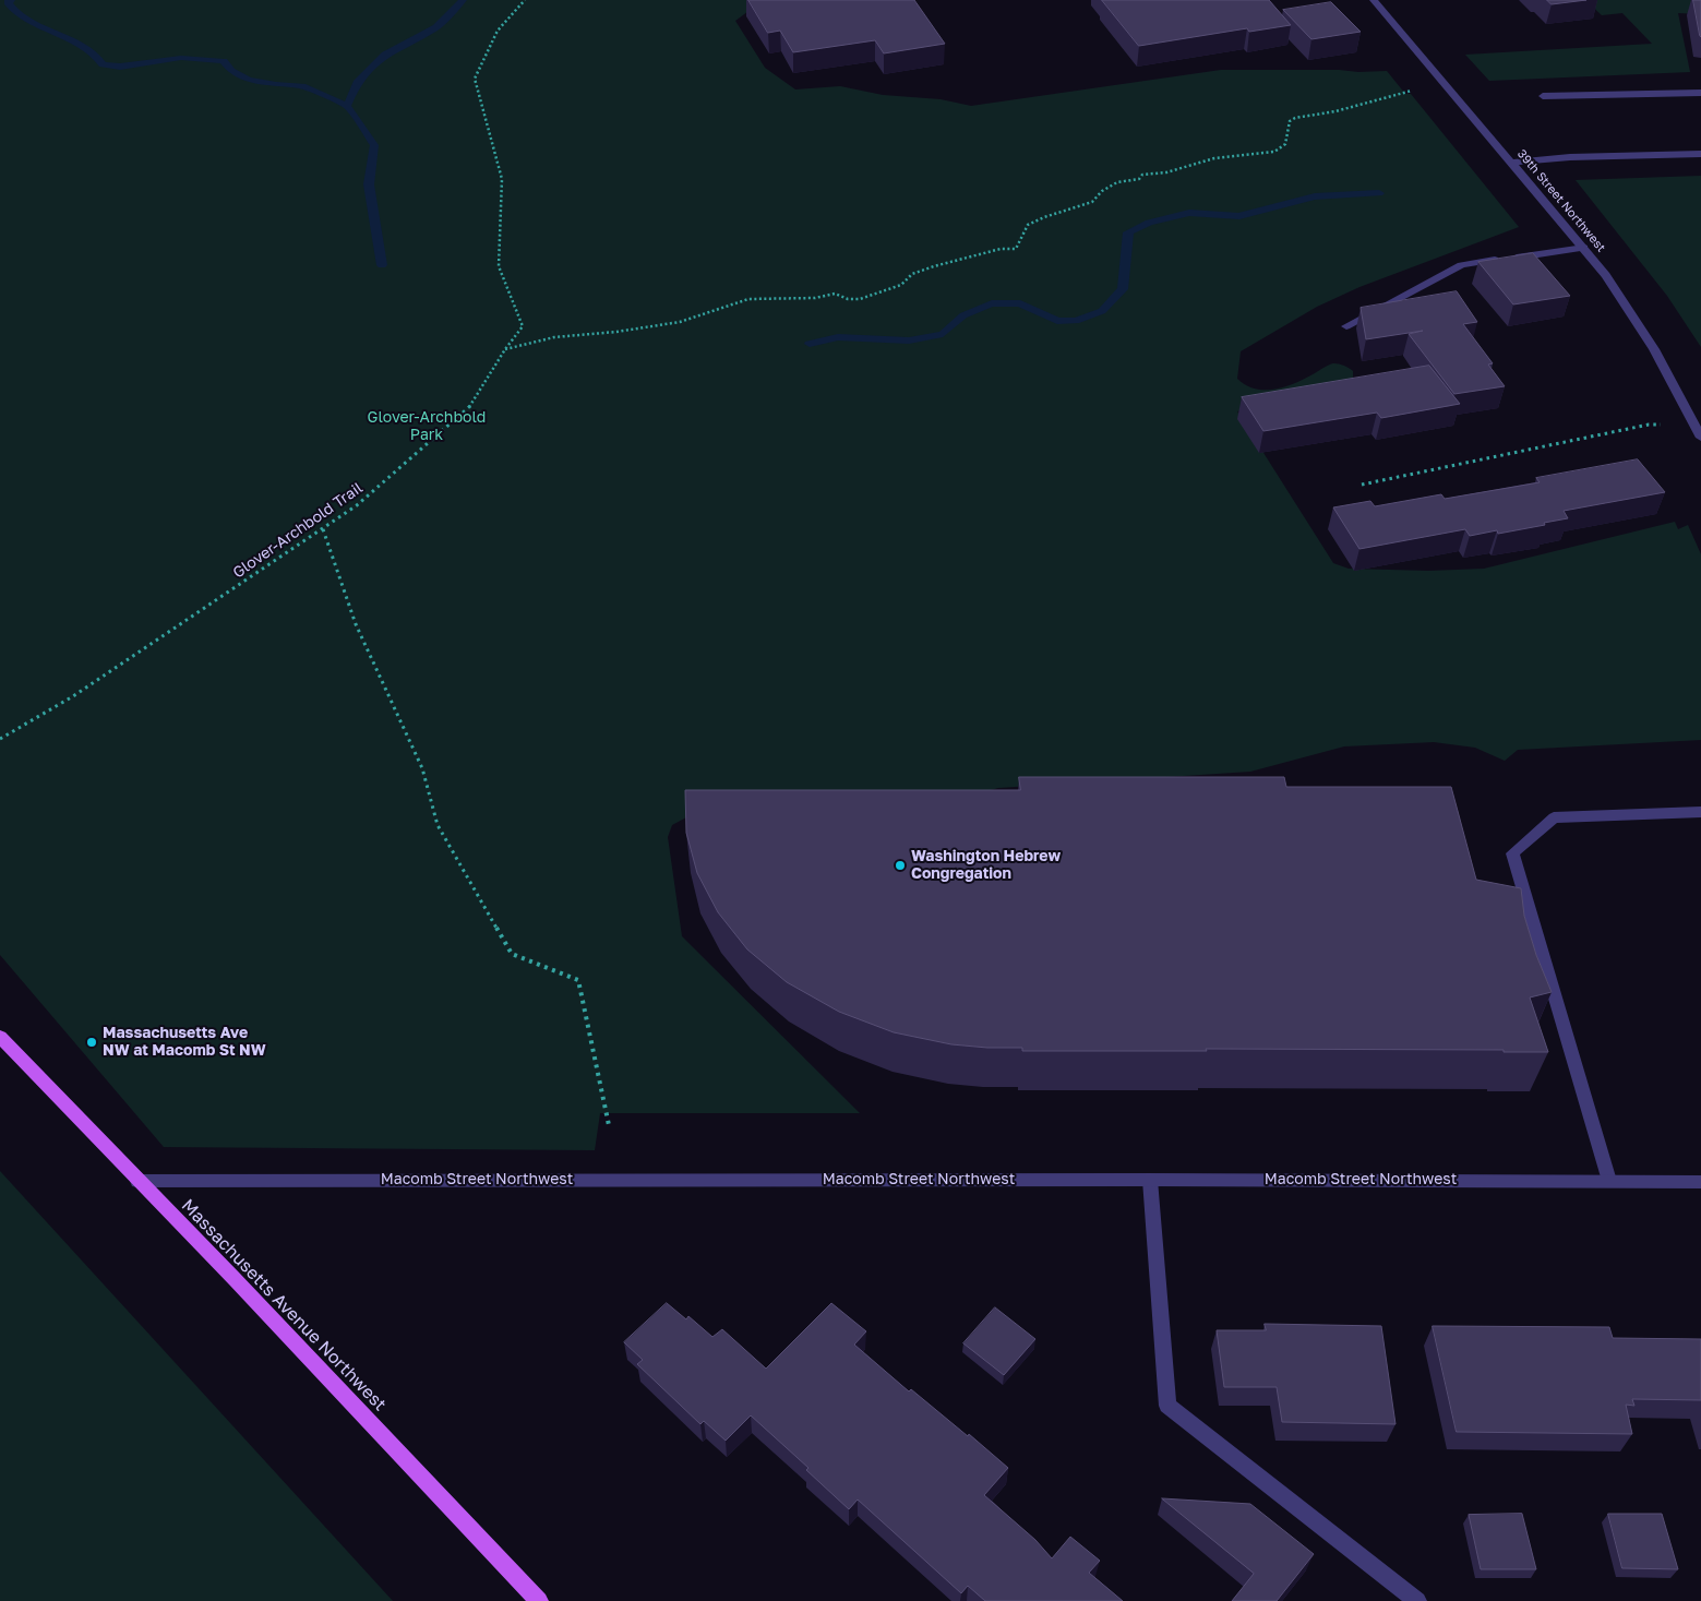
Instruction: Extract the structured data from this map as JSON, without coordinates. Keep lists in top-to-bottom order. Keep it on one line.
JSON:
{"streets":{"main road":["Massachusetts Avenue Northwest"],"street":["39th Street Northwest","Macomb Street Northwest"],"path":["Glover-Archbold Trail"]},"crossings":[["Macomb Street Northwest","Massachusetts Avenue Northwest"]],"parks":["Glover-Archbold Park"],"places":["Washington Hebrew Congregation","Massachusetts Ave NW at Macomb St NW"]}
